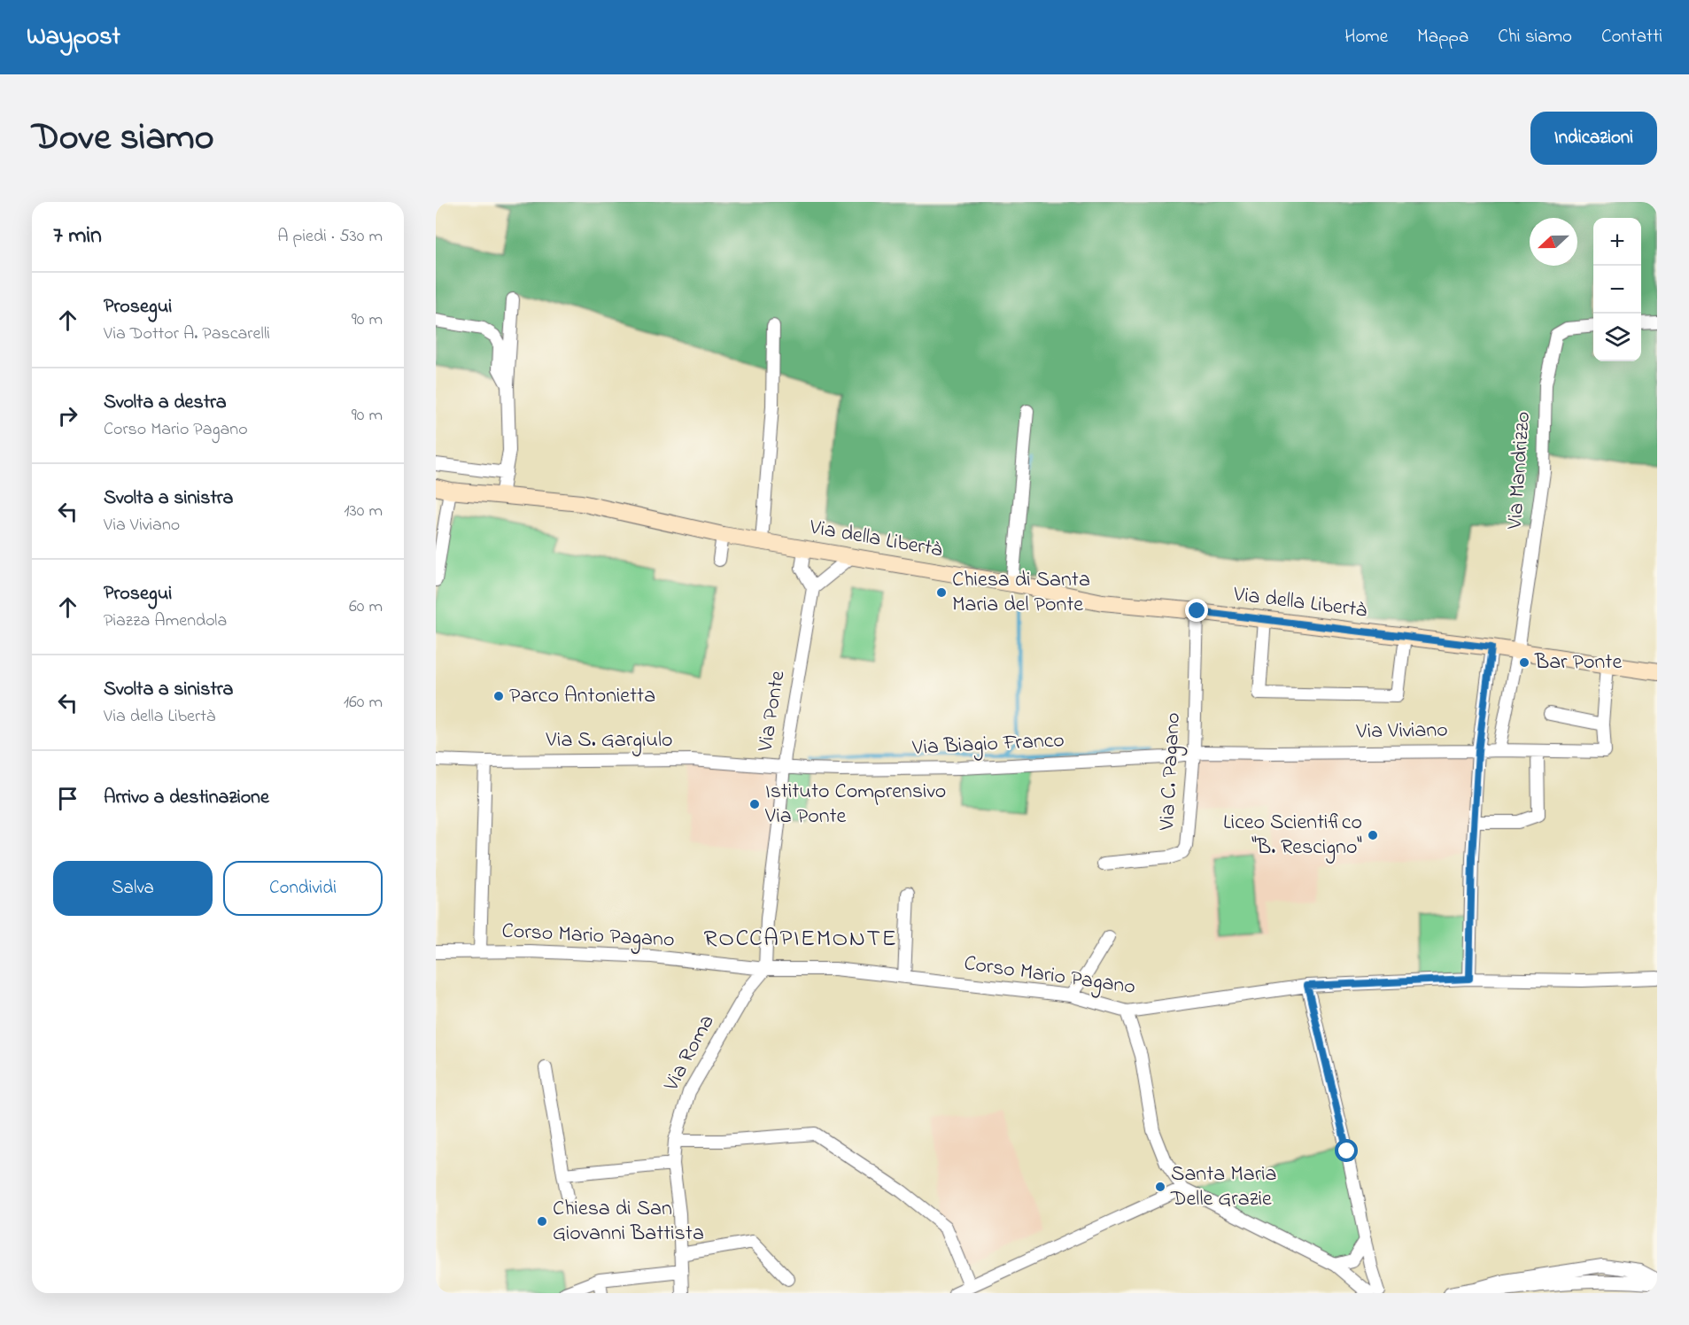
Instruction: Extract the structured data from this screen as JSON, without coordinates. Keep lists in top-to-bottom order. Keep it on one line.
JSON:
{"streets":{"main road":["Via della Libertà"],"street":["Via Mandrizzo","Via Ponte","Via Viviano","Via S. Gargiulo","Via Biagio Franco","Via C. Pagano","Corso Mario Pagano","Via Roma"]},"crossings":[["Via Mandrizzo","Via della Libertà"],["Via della Libertà","Via C. Pagano"],["Via Ponte","Via S. Gargiulo"],["Via Ponte","Via Biagio Franco"],["Via Ponte","Corso Mario Pagano"],["Via Ponte","Via Roma"],["Via Viviano","Via Biagio Franco"],["Via Viviano","Via C. Pagano"],["Via Viviano","Corso Mario Pagano"],["Via S. Gargiulo","Via Biagio Franco"],["Via Biagio Franco","Via C. Pagano"],["Corso Mario Pagano","Via Roma"]],"districts":["ROCCAPIEMONTE"],"places":["Chiesa di Santa Maria del Ponte","Bar Ponte","Parco Antonietta","Istituto Comprensivo Via Ponte","Liceo Scientifico \"B. Rescigno\"","Santa Maria Delle Grazie","Chiesa di San Giovanni Battista"],"north":"left","page":{"header":"Waypost","nav":["Home","Mappa","Chi siamo","Contatti"],"title":"Dove siamo","buttons":["Indicazioni",["Salva","Condividi"]],"heading":["7 min","A piedi · 530 m"],"map_buttons":["+","−"],"list":[["Prosegui","Via Dottor A. Pascarelli","90 m"],["Svolta a destra","Corso Mario Pagano","90 m"],["Svolta a sinistra","Via Viviano","130 m"],["Prosegui","Piazza Amendola","60 m"],["Svolta a sinistra","Via della Libertà","160 m"],"Arrivo a destinazione"]}}
